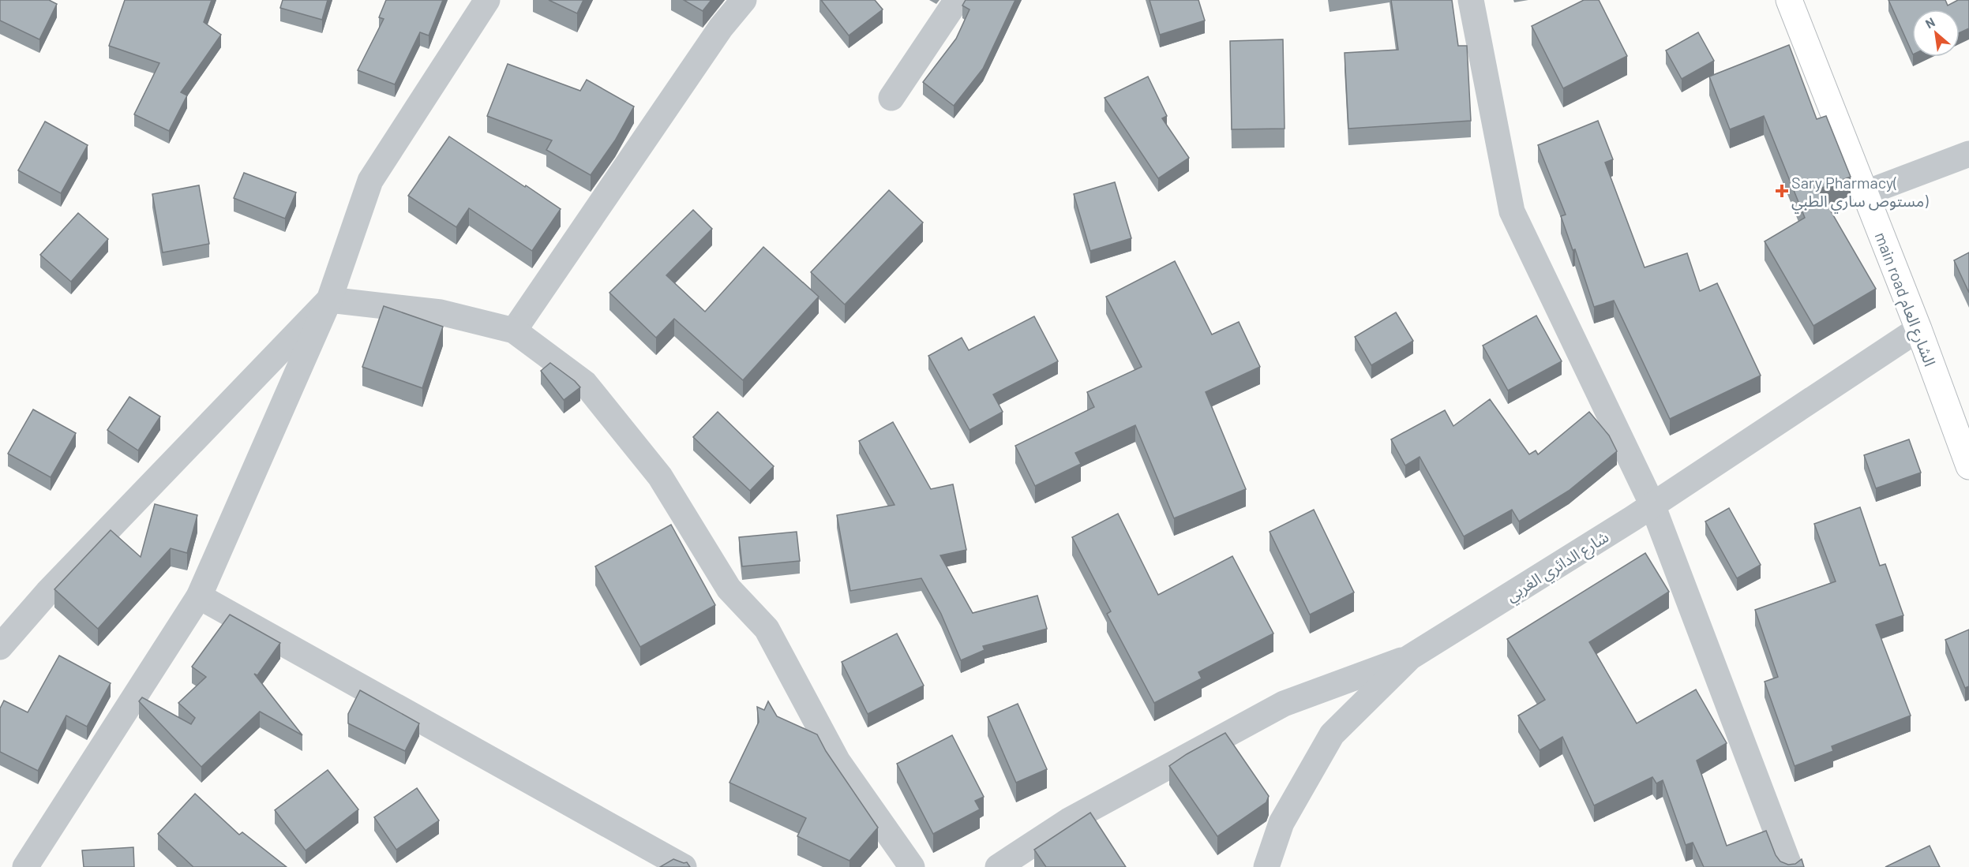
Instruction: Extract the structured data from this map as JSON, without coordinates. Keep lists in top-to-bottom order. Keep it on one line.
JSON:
{"streets":{"main road":["main road الشارع العام"],"street":["شارع الدائري الغربي"]},"crossings":[["main road الشارع العام","شارع الدائري الغربي"]],"places":{"health":["Sary Pharmacy( مستوص ساري الطبي)"]},"north":"top left"}
